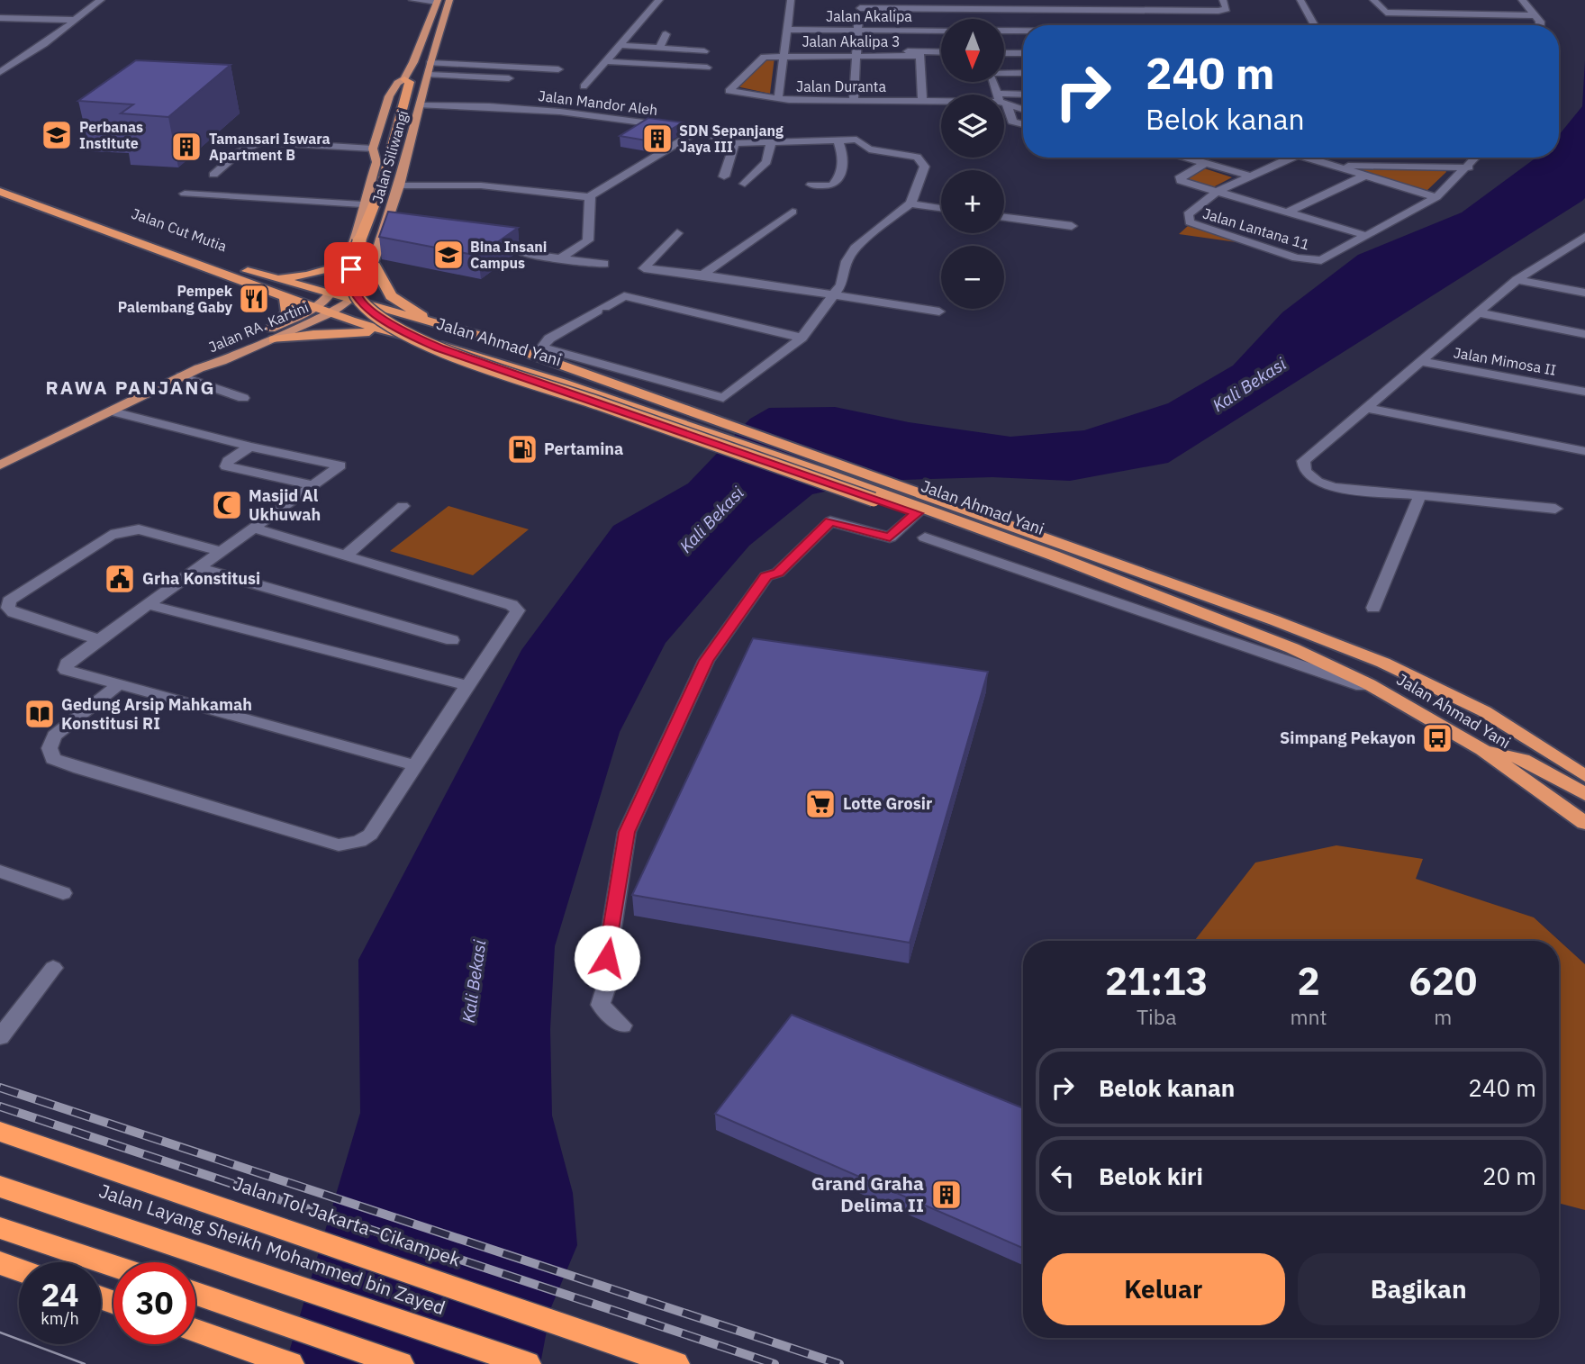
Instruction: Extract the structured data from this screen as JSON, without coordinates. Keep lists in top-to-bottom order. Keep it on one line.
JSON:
{"streets":{"highway":["Jalan Cut Mutia","Jalan Ahmad Yani","Jalan Tol Jakarta–Cikampek","Jalan Layang Sheikh Mohammed bin Zayed"],"main road":["Jalan Siliwangi","Jalan RA. Kartini"],"street":["Jalan Akalipa","Jalan Akalipa 3","Jalan Duranta","Jalan Mandor Aleh","Jalan Lantana 11","Jalan Mimosa II"]},"crossings":[["Jalan Akalipa 3","Jalan Duranta"],["Jalan Mandor Aleh","Jalan Siliwangi"],["Jalan Siliwangi","Jalan Cut Mutia"],["Jalan Siliwangi","Jalan RA. Kartini"],["Jalan Siliwangi","Jalan Ahmad Yani"],["Jalan Cut Mutia","Jalan RA. Kartini"],["Jalan Cut Mutia","Jalan Ahmad Yani"],["Jalan RA. Kartini","Jalan Ahmad Yani"]],"districts":["RAWA PANJANG"],"water":["Kali Bekasi"],"places":{"school or university":["Perbanas Institute","Bina Insani Campus"],"building":["SDN Sepanjang Jaya III","Tamansari Iswara Apartment B","Grand Graha Delima II"],"restaurant":["Pempek Palembang Gaby"],"fuel station":["Pertamina"],"mosque":["Masjid Al Ukhuwah"],"public building":["Grha Konstitusi"],"library":["Gedung Arsip Mahkamah Konstitusi RI"],"bus stop":["Simpang Pekayon"],"supermarket":["Lotte Grosir"]},"north":"bottom","page":{"map_buttons":["+","−"],"turn":["240 m","Belok kanan"],"eta":["21:13","Tiba","2","mnt","620","m"],"list":[{"name":"Belok kanan","value":"240 m"},{"name":"Belok kiri","value":"20 m"}],"buttons":["Keluar","Bagikan"],"speed":"24 km/h","limit":"30"}}
